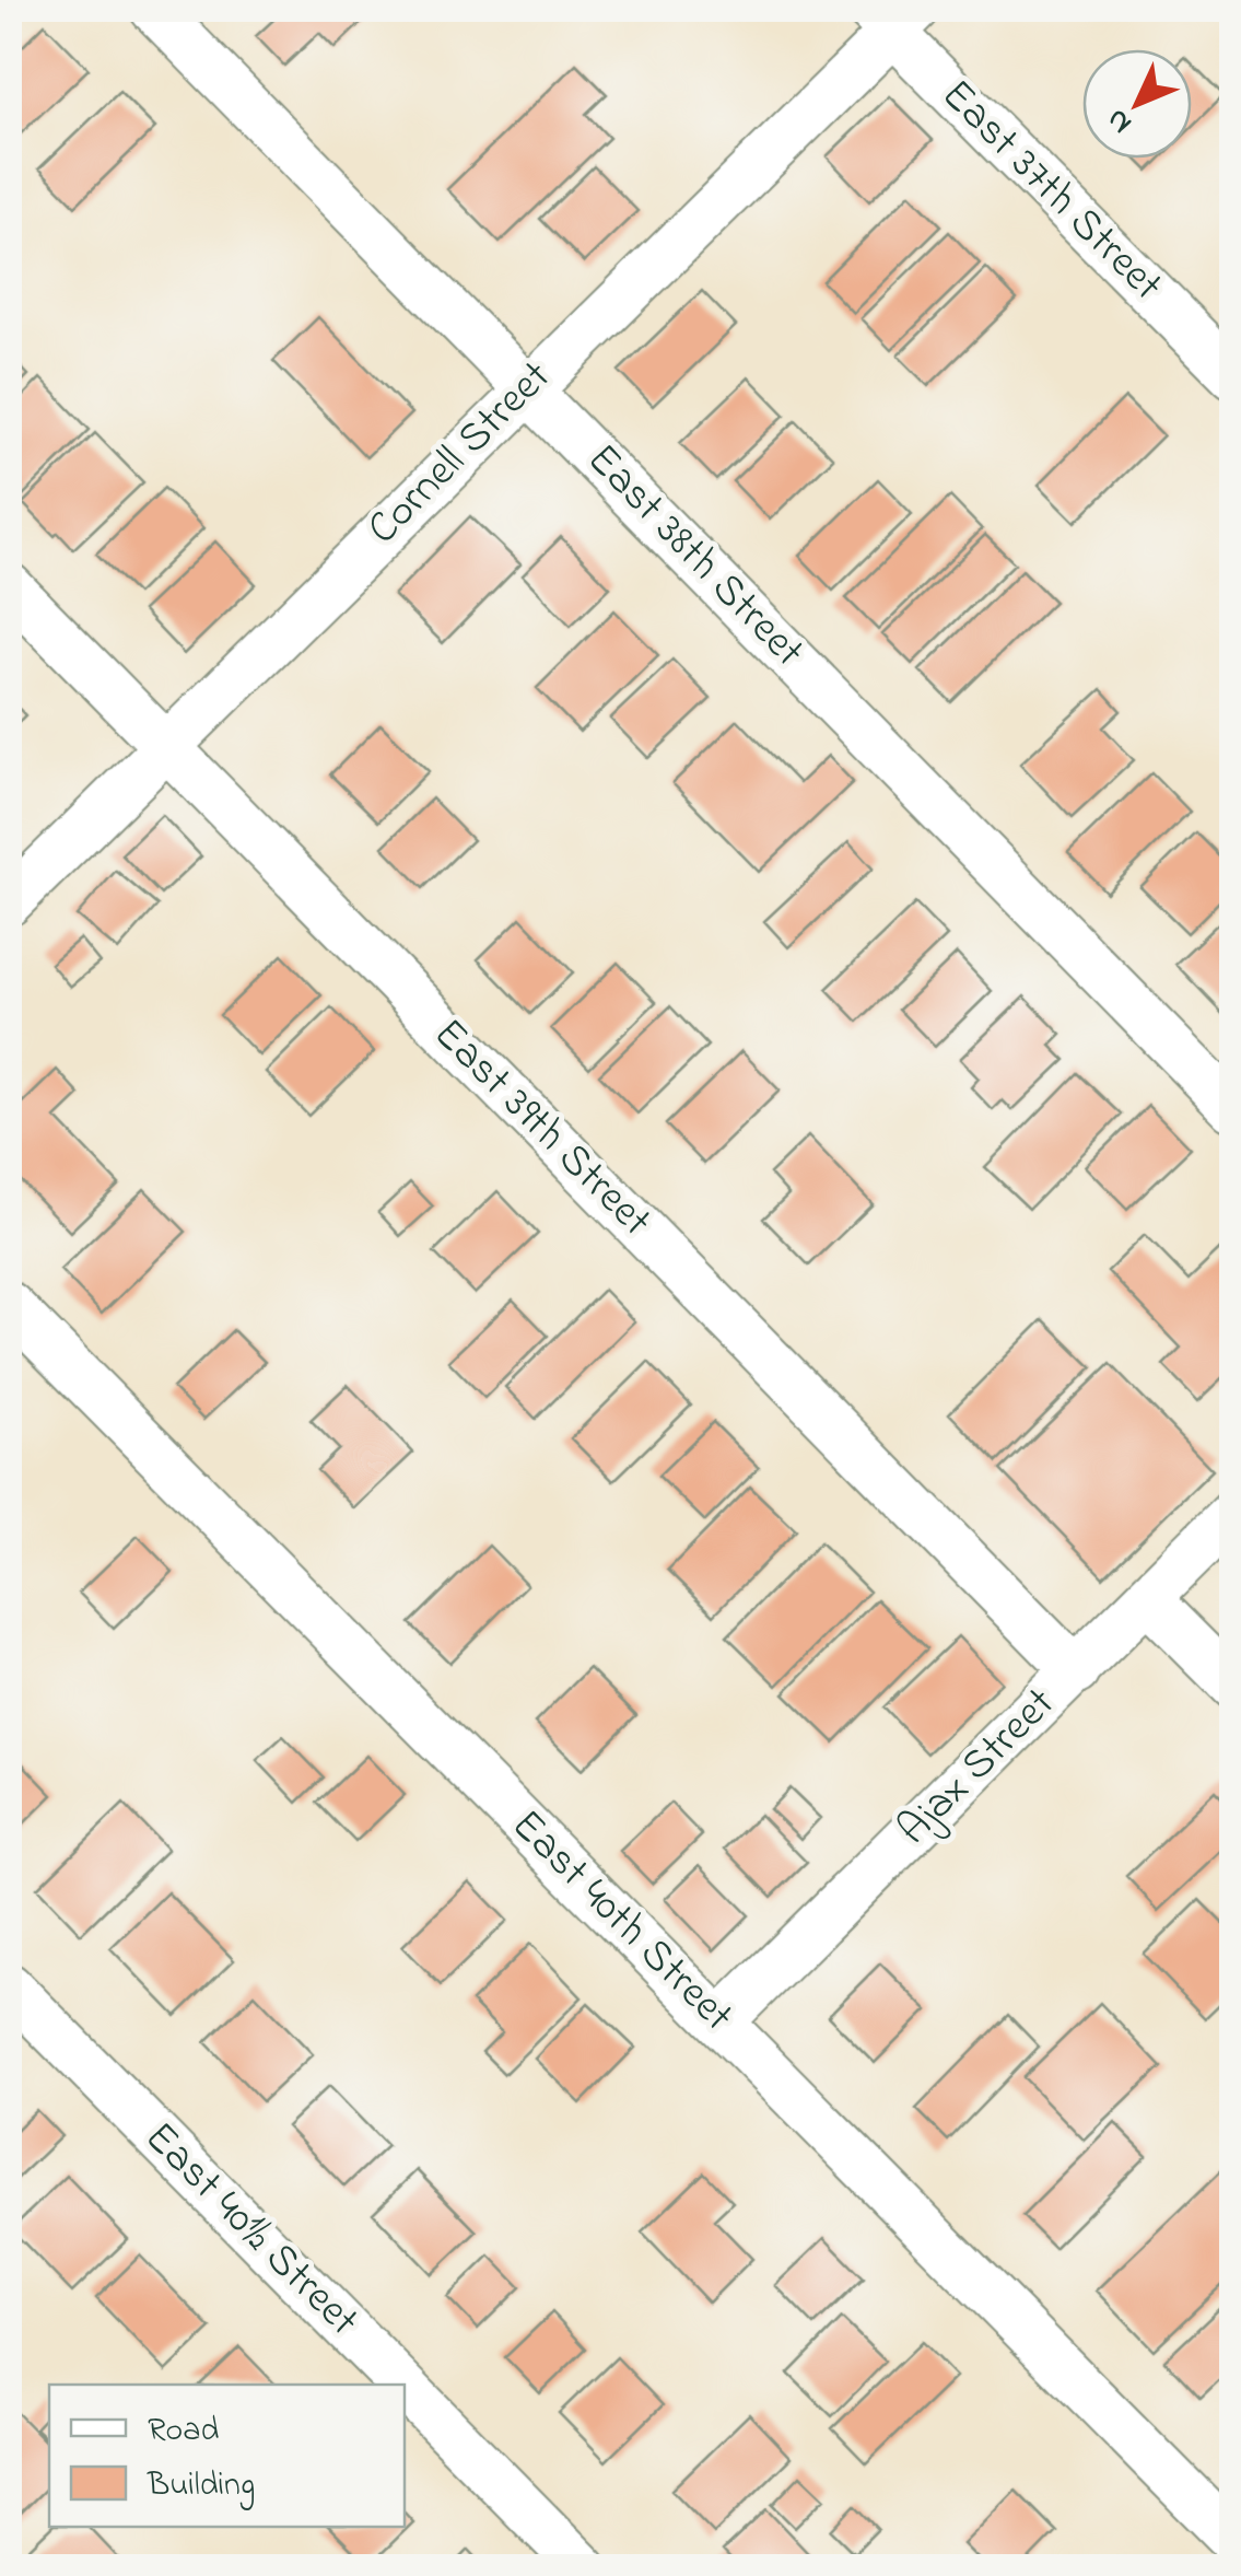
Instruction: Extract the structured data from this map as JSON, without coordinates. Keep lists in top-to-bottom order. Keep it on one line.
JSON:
{"streets":{"street":["East 37th Street","Cornell Street","East 38th Street","East 39th Street","Ajax Street","East 40th Street","East 40½ Street"]},"crossings":[["East 37th Street","Cornell Street"],["Cornell Street","East 38th Street"],["Cornell Street","East 39th Street"],["East 39th Street","Ajax Street"],["Ajax Street","East 40th Street"]],"legend":["Road","Building"],"north":"bottom left"}
